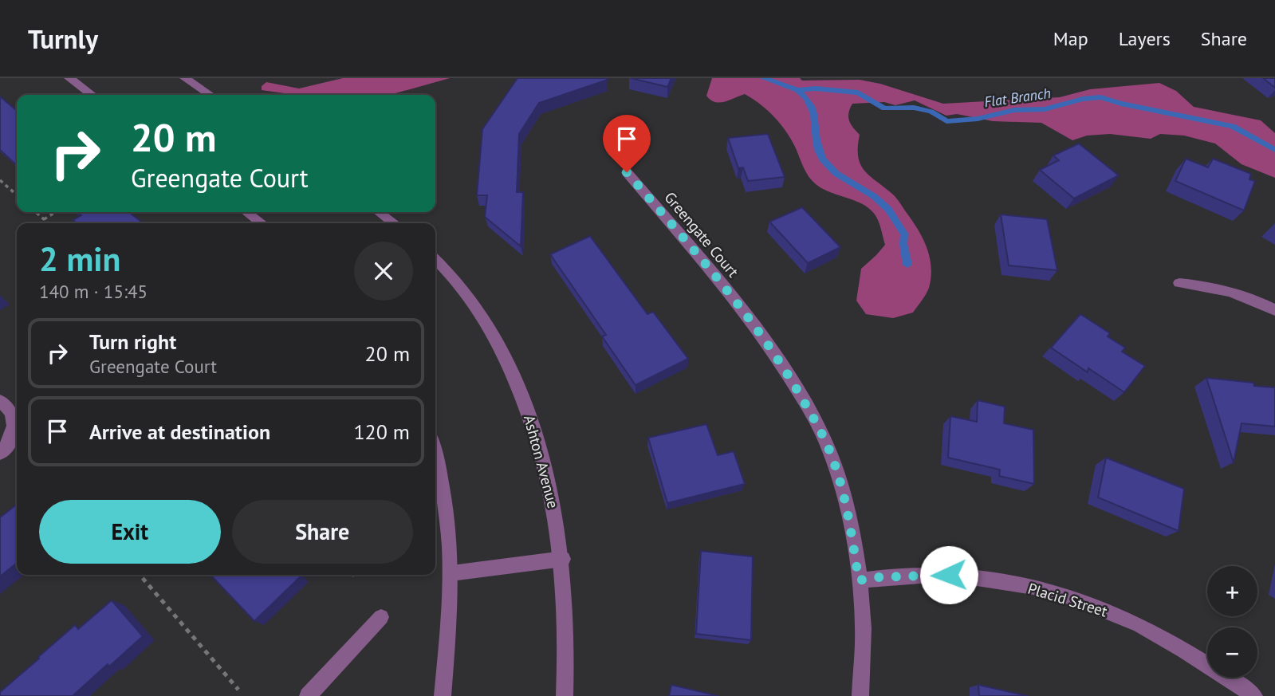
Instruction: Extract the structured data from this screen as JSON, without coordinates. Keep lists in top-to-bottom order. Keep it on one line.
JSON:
{"streets":{"street":["Greengate Court","Ashton Avenue","Placid Street"]},"crossings":[["Greengate Court","Placid Street"]],"water":["Flat Branch"],"page":{"header":"Turnly","nav":["Map","Layers","Share"],"turn":["20 m","Greengate Court"],"heading":["2 min","140 m · 15:45"],"list":[{"name":"Turn right","note":"Greengate Court","value":"20 m"},{"name":"Arrive at destination","value":"120 m"}],"buttons":["Exit","Share"],"map_buttons":["+","−"]}}
